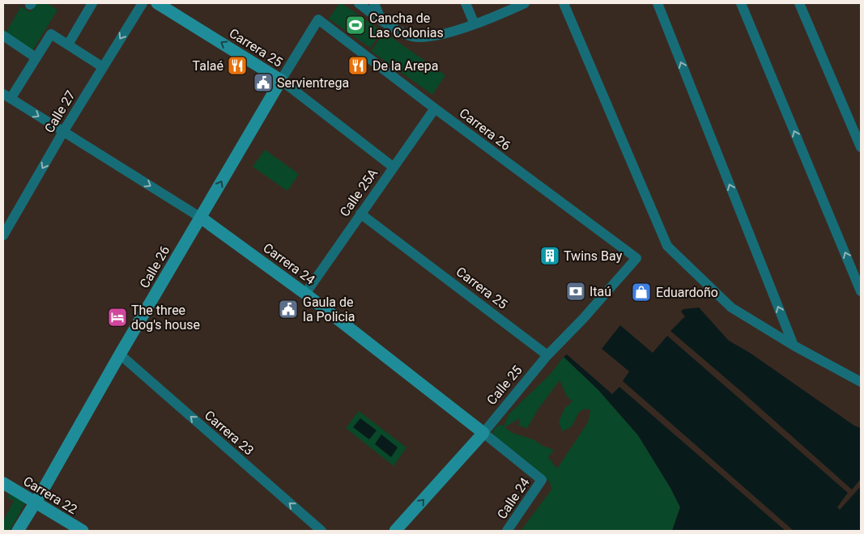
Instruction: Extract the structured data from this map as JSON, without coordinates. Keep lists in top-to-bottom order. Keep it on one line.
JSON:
{"streets":{"main road":["Carrera 25","Carrera 24","Calle 26","Calle 25","Carrera 22"],"street":["Calle 27","Carrera 26","Calle 25A","Carrera 23","Calle 24"]},"crossings":[["Carrera 25","Calle 25A"],["Carrera 25","Calle 26"],["Carrera 25","Calle 25"],["Calle 27","Carrera 24"],["Carrera 26","Calle 25A"],["Carrera 26","Calle 26"],["Carrera 26","Calle 25"],["Calle 25A","Carrera 24"],["Carrera 24","Calle 26"],["Carrera 24","Calle 25"],["Carrera 24","Calle 24"],["Calle 26","Carrera 23"],["Calle 26","Carrera 22"]],"one_way":["Calle 27","Calle 25","Carrera 23"],"places":{"sports":["Cancha de Las Colonias"],"restaurant":["Talaé","De la Arepa"],"public building":["Servientrega","Gaula de la Policia"],"building":["Twins Bay"],"bank":["Itaú"],"shop":["Eduardoño"],"hotel":["The three dog's house"]}}
